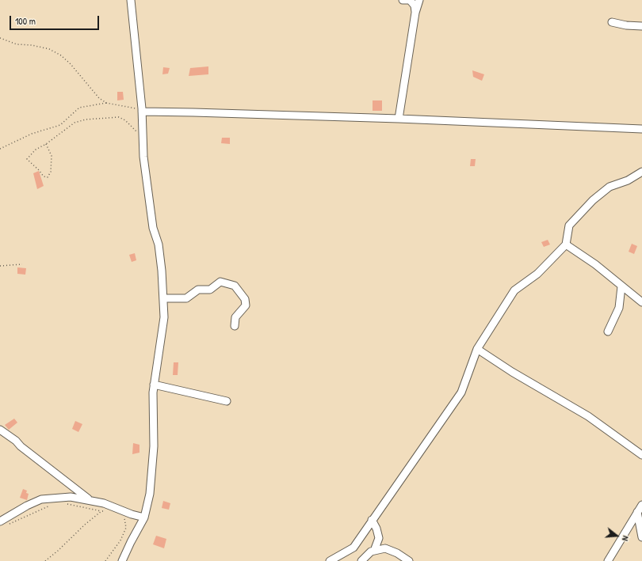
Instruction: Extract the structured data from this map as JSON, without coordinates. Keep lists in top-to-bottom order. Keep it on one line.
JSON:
{"scale_bar":"100 m","north":"right"}
